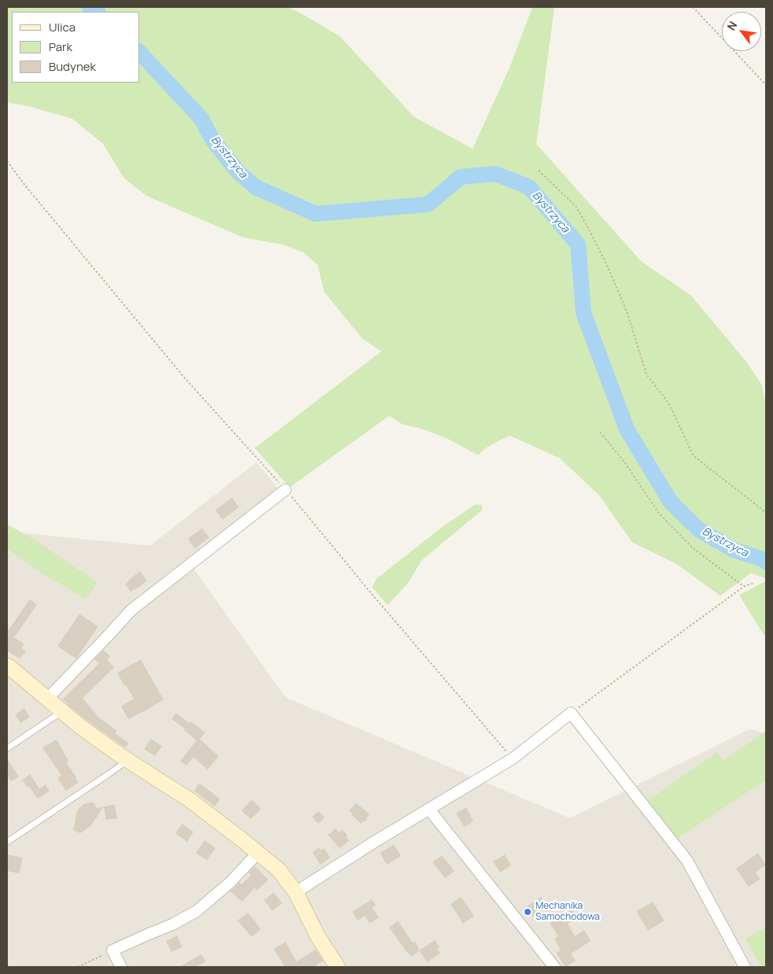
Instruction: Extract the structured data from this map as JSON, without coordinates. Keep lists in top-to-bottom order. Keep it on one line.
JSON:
{"water":["Bystrzyca"],"places":["Mechanika Samochodowa"],"legend":["Ulica","Park","Budynek"],"north":"top left"}
